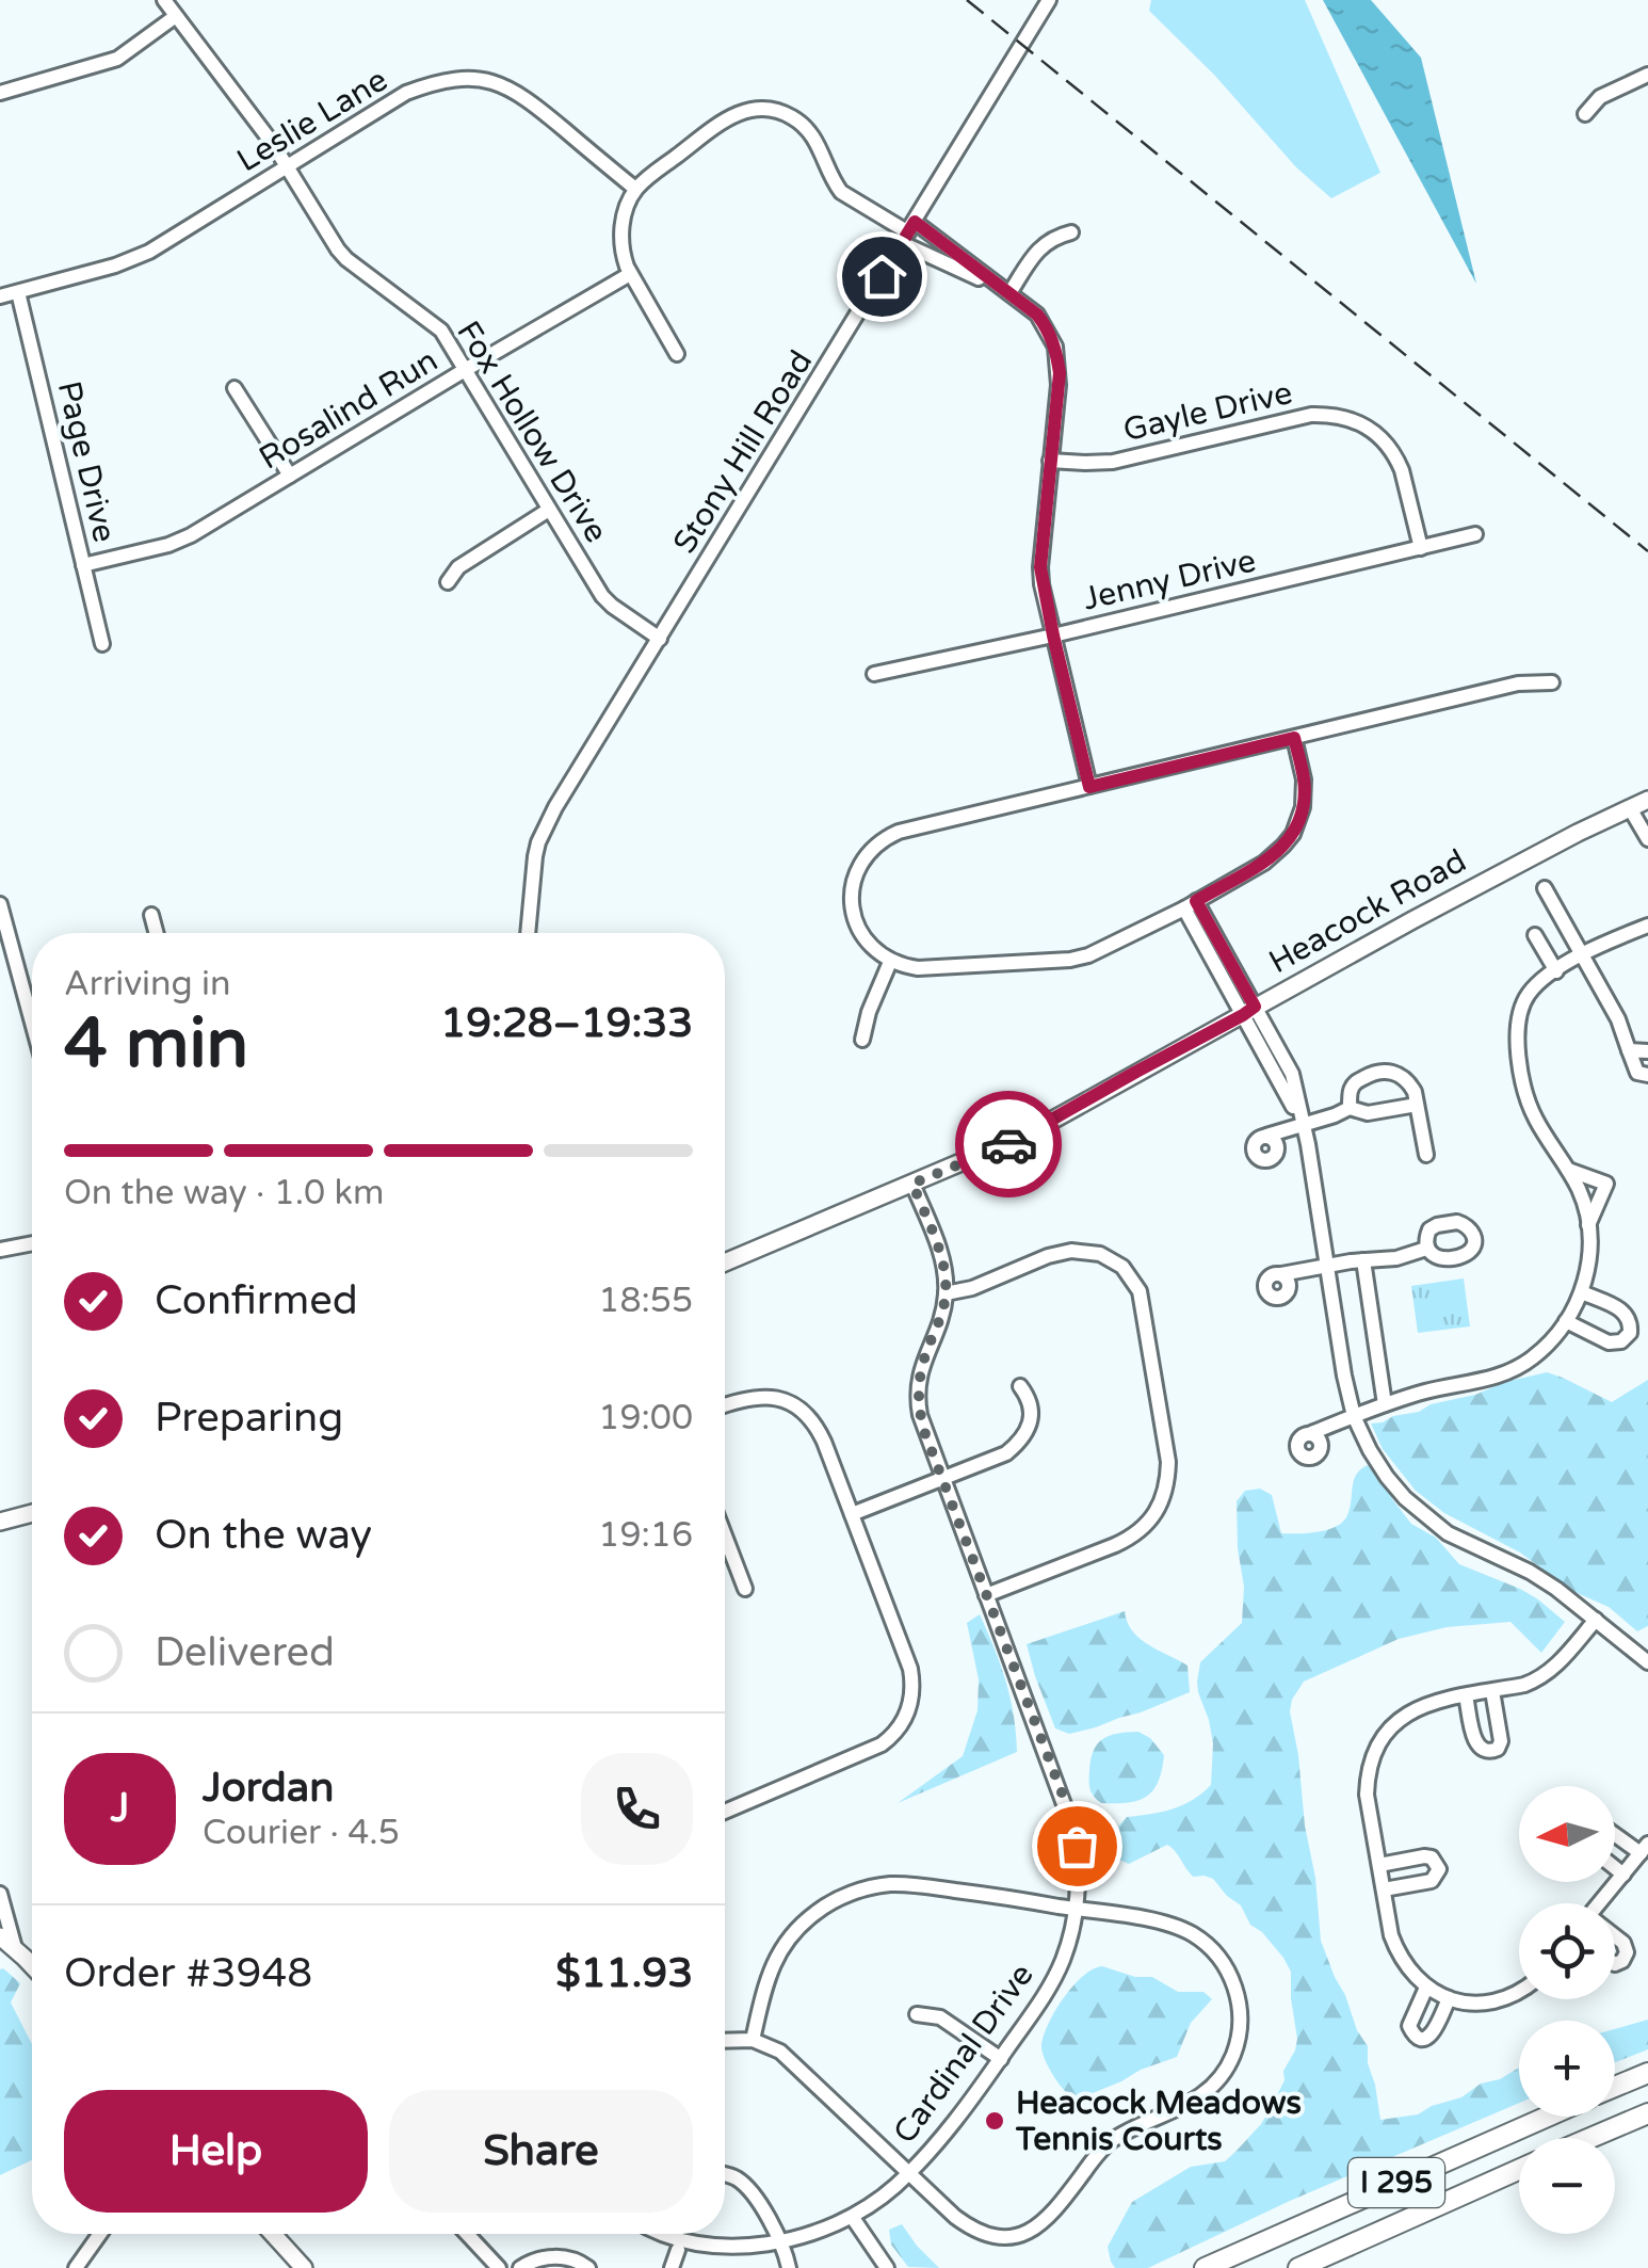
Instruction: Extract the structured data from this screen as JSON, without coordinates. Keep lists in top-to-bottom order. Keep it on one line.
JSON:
{"streets":{"highway":["I 295"],"main road":["Heacock Road"],"street":["Leslie Lane","Rosalind Run","Gayle Drive","Fox Hollow Drive","Stony Hill Road","Page Drive","Jenny Drive","Cardinal Drive"]},"crossings":[["Leslie Lane","Fox Hollow Drive"],["Leslie Lane","Page Drive"],["Rosalind Run","Fox Hollow Drive"],["Rosalind Run","Page Drive"],["Gayle Drive","Jenny Drive"],["Fox Hollow Drive","Stony Hill Road"],["Heacock Road","Cardinal Drive"]],"places":["Heacock Meadows Tennis Courts"],"north":"left","page":{"heading":["4 min","Arriving in","19:28–19:33"],"panel":["Jordan","Courier · 4.5","Order #3948","$11.93"],"bar":"On the way · 1.0 km","list":[["Confirmed","18:55"],["Preparing","19:00"],["On the way","19:16"],"Delivered"],"round":"J","map_buttons":["+","−"],"buttons":["Help","Share"]}}
